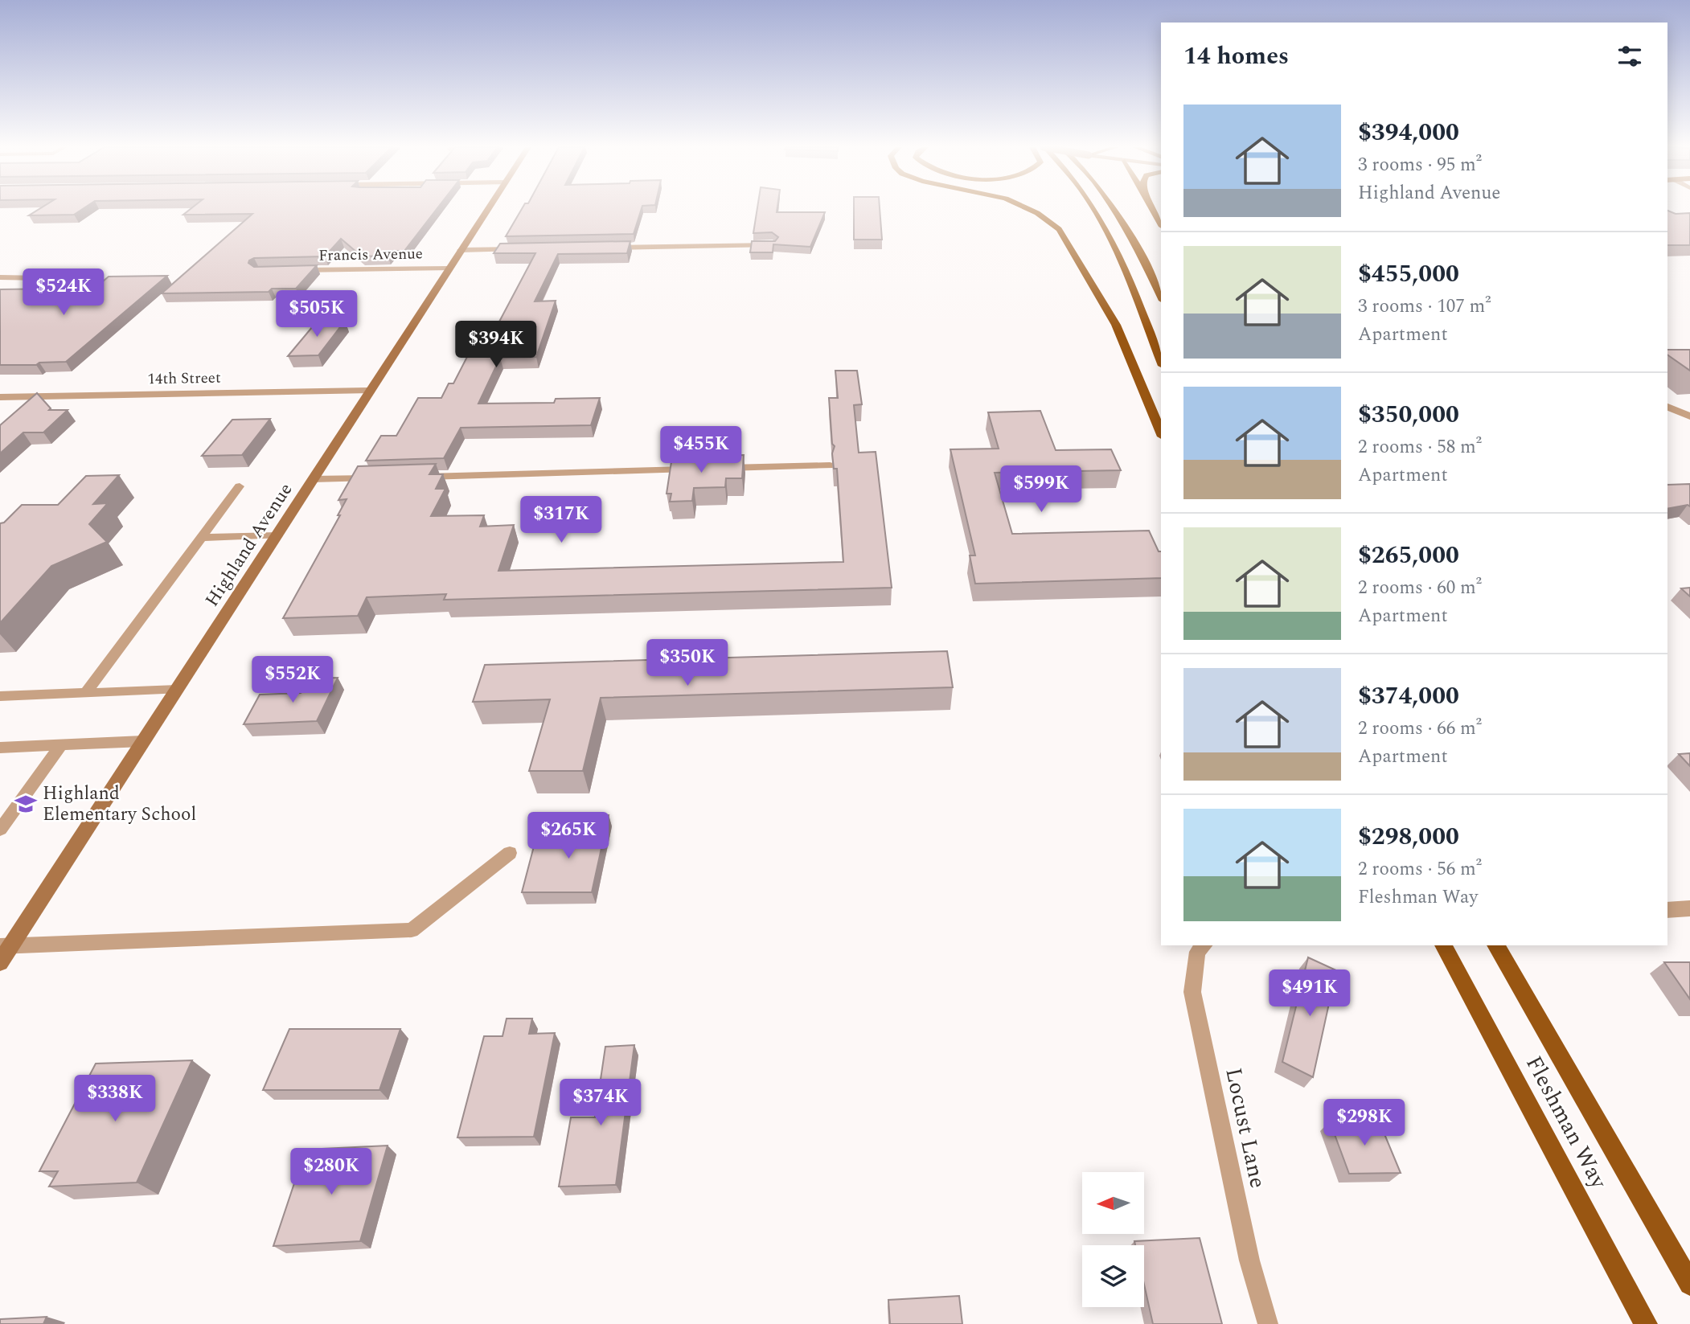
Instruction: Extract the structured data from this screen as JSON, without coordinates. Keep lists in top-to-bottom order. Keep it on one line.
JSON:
{"streets":{"main road":["Highland Avenue","Fleshman Way"],"street":["Francis Avenue","14th Street"],"lane":["Locust Lane"]},"crossings":[["Francis Avenue","Highland Avenue"],["14th Street","Highland Avenue"]],"places":{"school or university":["Highland Elementary School"]},"north":"left","page":{"heading":"14 homes","list":[{"name":"$394,000","note":"3 rooms · 95 m² · Highland Avenue"},{"name":"$455,000","note":"3 rooms · 107 m² · Apartment"},{"name":"$350,000","note":"2 rooms · 58 m² · Apartment"},{"name":"$265,000","note":"2 rooms · 60 m² · Apartment"},{"name":"$374,000","note":"2 rooms · 66 m² · Apartment"},{"name":"$298,000","note":"2 rooms · 56 m² · Fleshman Way"}],"price":["$524K","$505K","$394K","$455K","$599K","$317K","$350K","$552K","$265K","$491K","$338K","$374K","$298K","$280K"]}}
